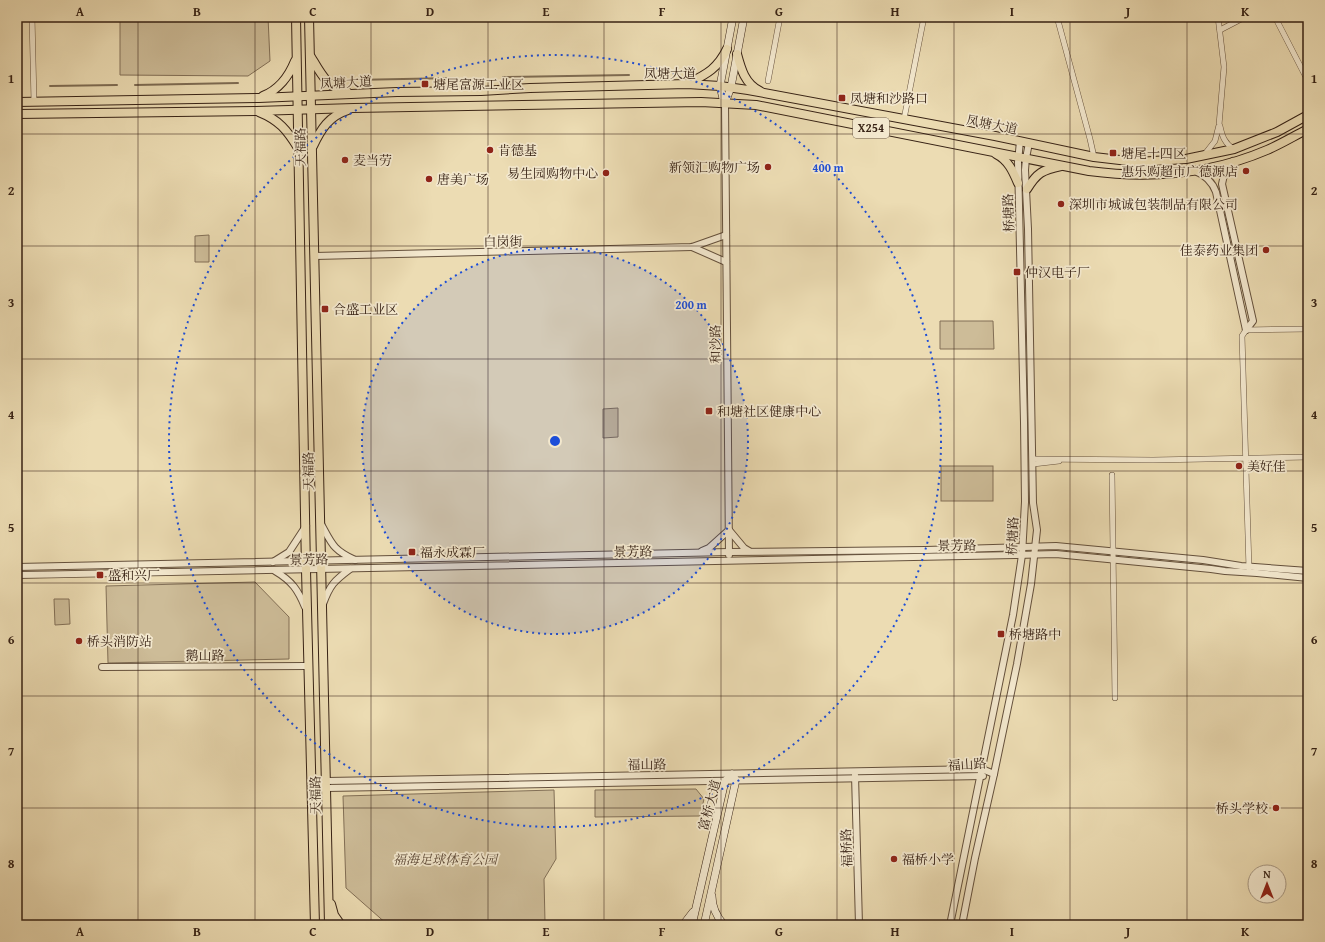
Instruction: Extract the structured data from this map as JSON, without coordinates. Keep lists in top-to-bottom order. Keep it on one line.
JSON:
{"streets":{"main road":["凤塘大道","X254","天福路","和沙路","富桥大道"],"street":["桥塘路","白岗街","景芳路","鹅山路","福山路","福桥路"]},"crossings":[["凤塘大道","X254"],["凤塘大道","天福路"],["凤塘大道","桥塘路"],["凤塘大道","和沙路"],["X254","和沙路"],["天福路","白岗街"],["天福路","景芳路"],["天福路","鹅山路"],["天福路","福山路"],["桥塘路","景芳路"],["桥塘路","福山路"],["和沙路","景芳路"],["福山路","富桥大道"],["福山路","福桥路"]],"parks":["福海足球体育公园"],"places":{"transit":["塘尾富源工业区","凤塘和沙路口","塘尾十四区","仲汉电子厂","合盛工业区","和塘社区健康中心","福永成霖厂","盛和兴厂","桥塘路中"],"other":["肯德基","麦当劳","新领汇购物广场","惠乐购超市广德源店","易生园购物中心","唐美广场","深圳市城诚包装制品有限公司","佳泰药业集团","美好佳","桥头消防站","桥头学校","福桥小学"]},"north":"top","grid":{"columns":["A","B","C","D","E","F","G","H","I","J","K"],"rows":["1","2","3","4","5","6","7","8"]},"rings":["400 m","200 m"]}
